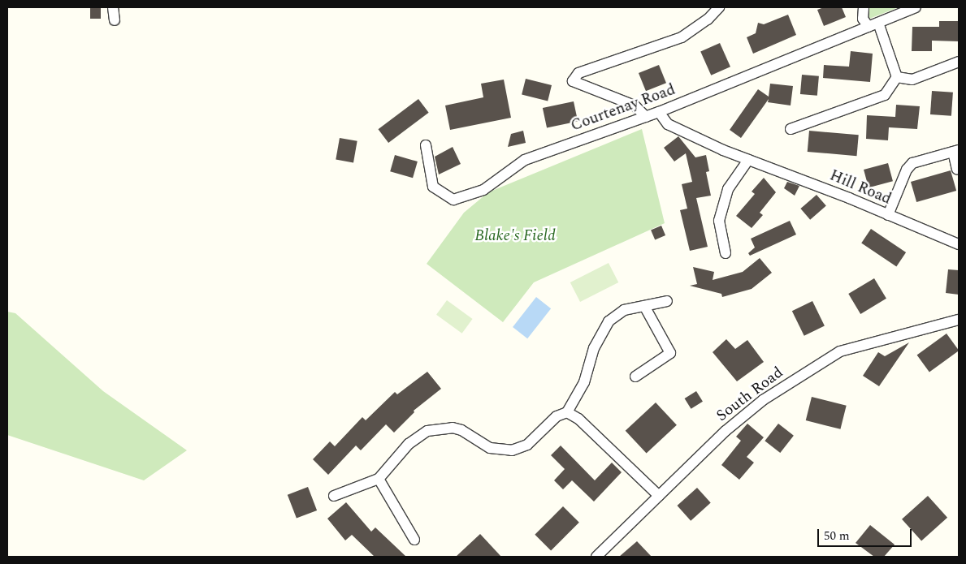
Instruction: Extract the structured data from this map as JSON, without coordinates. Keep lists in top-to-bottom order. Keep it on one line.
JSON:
{"streets":{"street":["Courtenay Road","Hill Road","South Road"]},"crossings":[["Courtenay Road","Hill Road"]],"parks":["Blake's Field"],"scale_bar":"50 m"}
